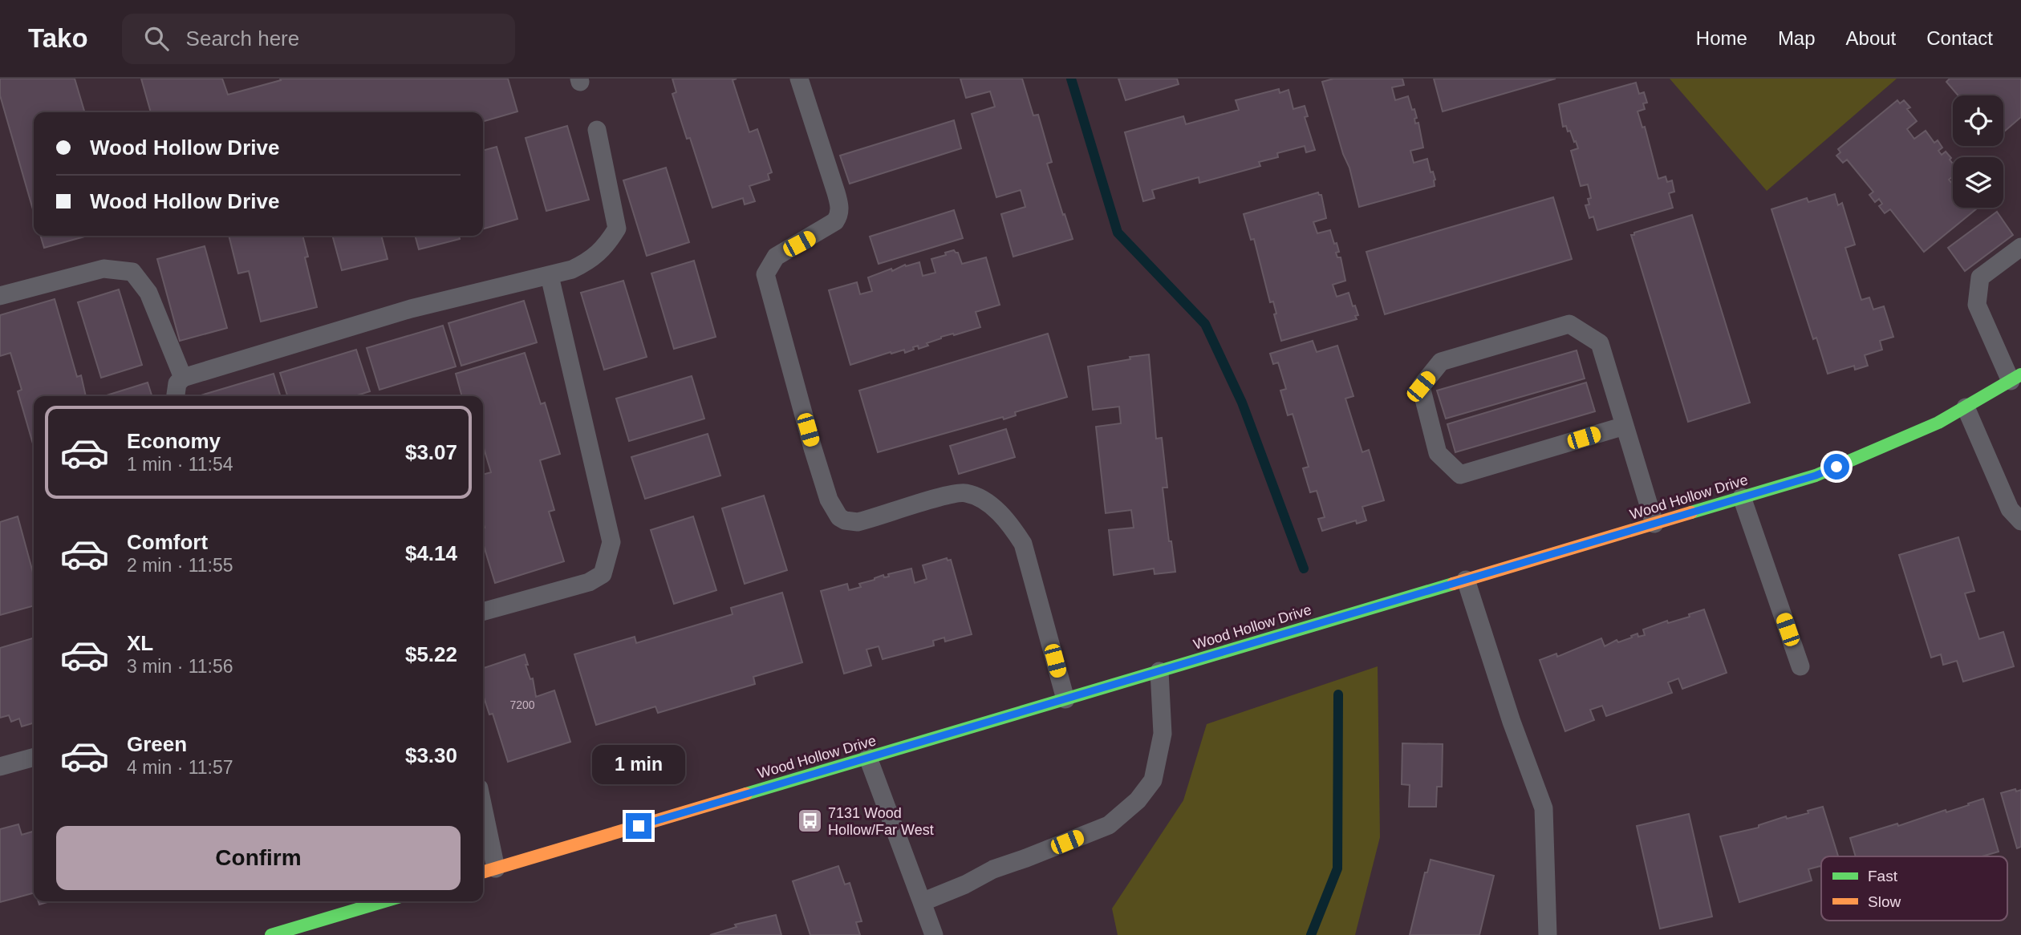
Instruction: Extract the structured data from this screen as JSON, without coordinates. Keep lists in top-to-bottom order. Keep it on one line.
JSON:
{"streets":{"street":["Wood Hollow Drive"]},"places":{"bus stop":["7131 Wood Hollow/Far West"]},"house_numbers":["7200"],"legend":["Fast","Slow"],"page":{"header":"Tako","search":"Search here","nav":["Home","Map","About","Contact"],"banner":["Wood Hollow Drive","Wood Hollow Drive"],"list":[{"name":"Economy","note":"1 min · 11:54","value":"$3.07"},{"name":"Comfort","note":"2 min · 11:55","value":"$4.14"},{"name":"XL","note":"3 min · 11:56","value":"$5.22"},{"name":"Green","note":"4 min · 11:57","value":"$3.30"}],"bubble":"1 min","buttons":"Confirm"}}
